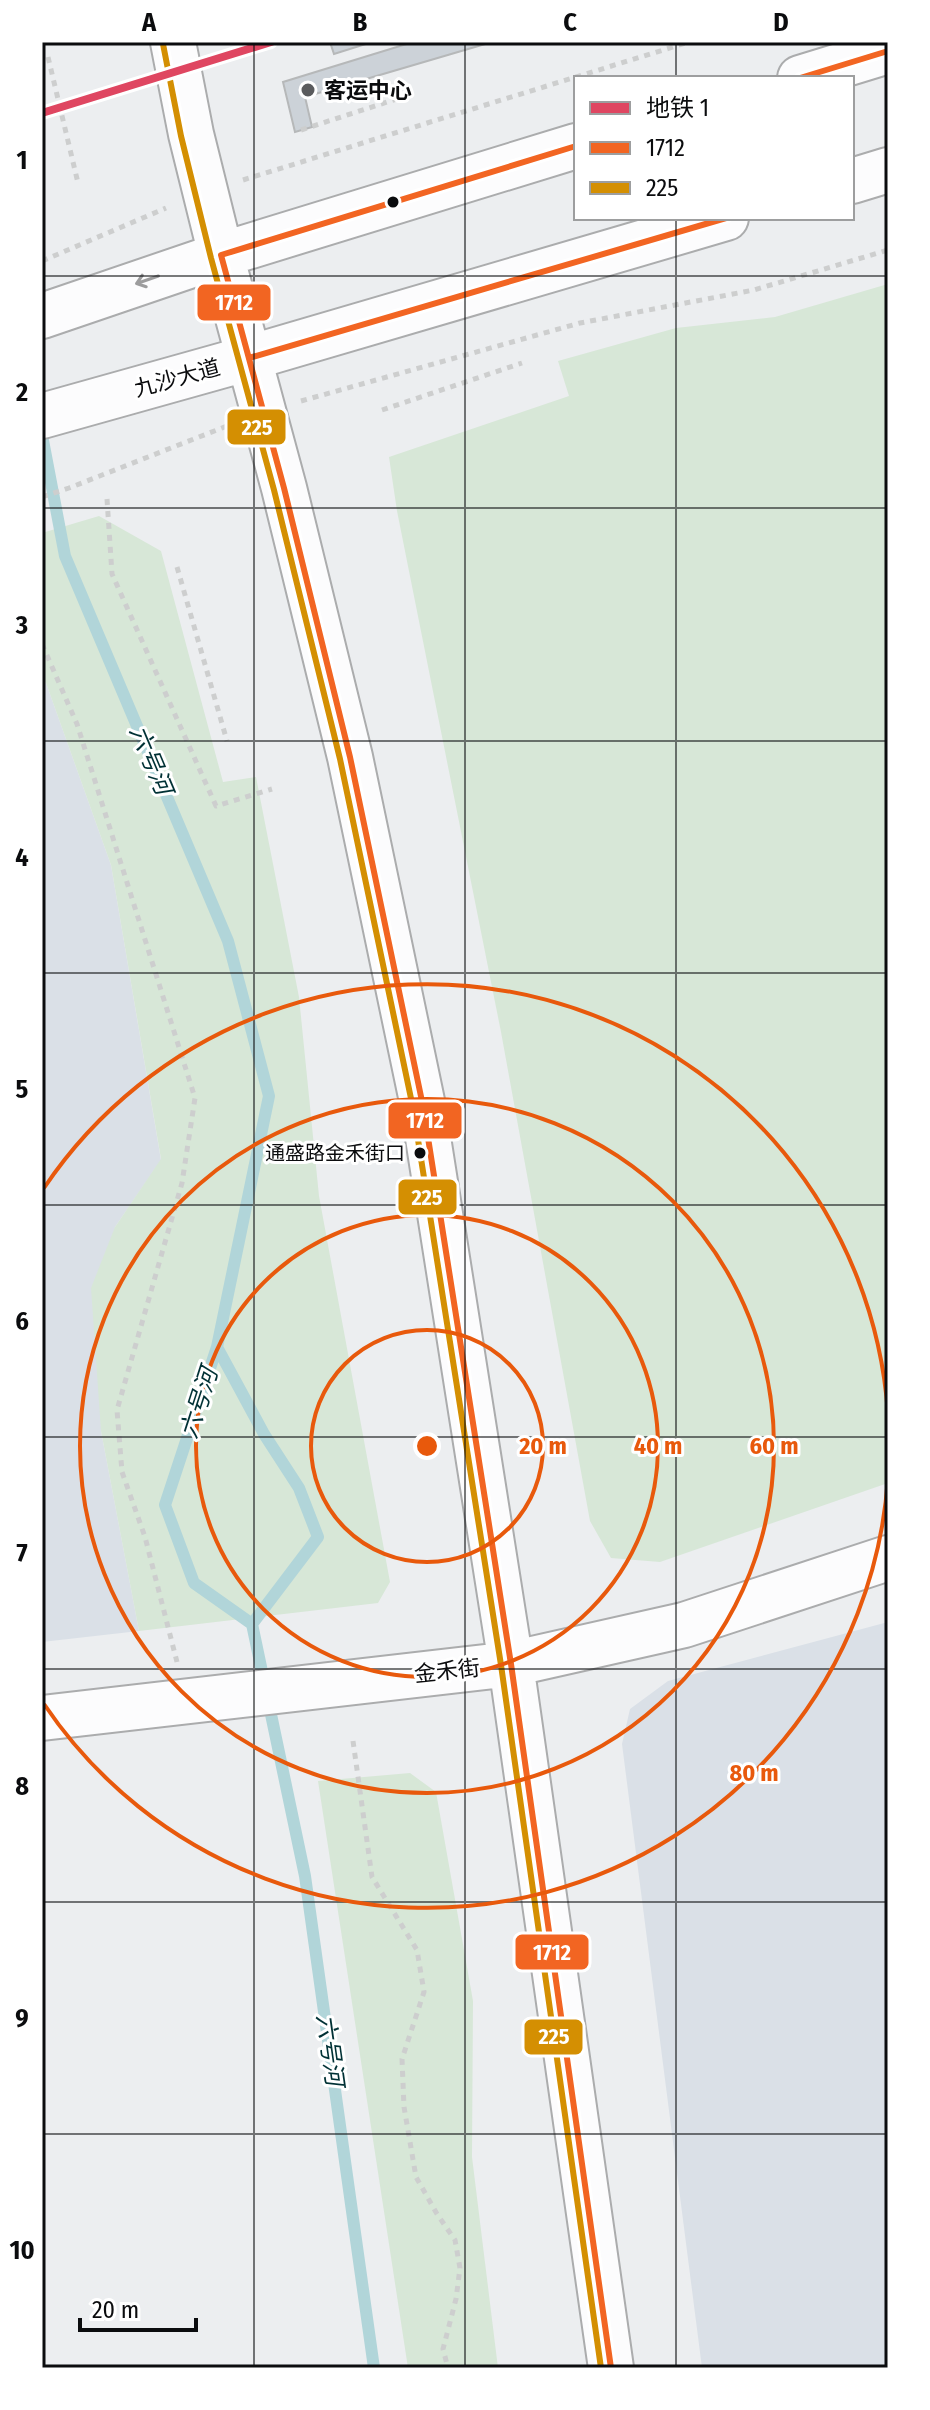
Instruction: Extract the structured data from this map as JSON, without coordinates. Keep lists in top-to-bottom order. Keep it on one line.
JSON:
{"streets":{"street":["九沙大道","金禾街"]},"water":["六号河"],"places":["客运中心","通盛路金禾街口"],"lines":["metro line 1","transit line 225","transit line 1712"],"legend":["地铁 1","1712","225"],"scale_bar":"20 m","grid":{"columns":["A","B","C","D"],"rows":["1","2","3","4","5","6","7","8","9","10"]},"rings":["20 m","40 m","60 m","80 m"]}
